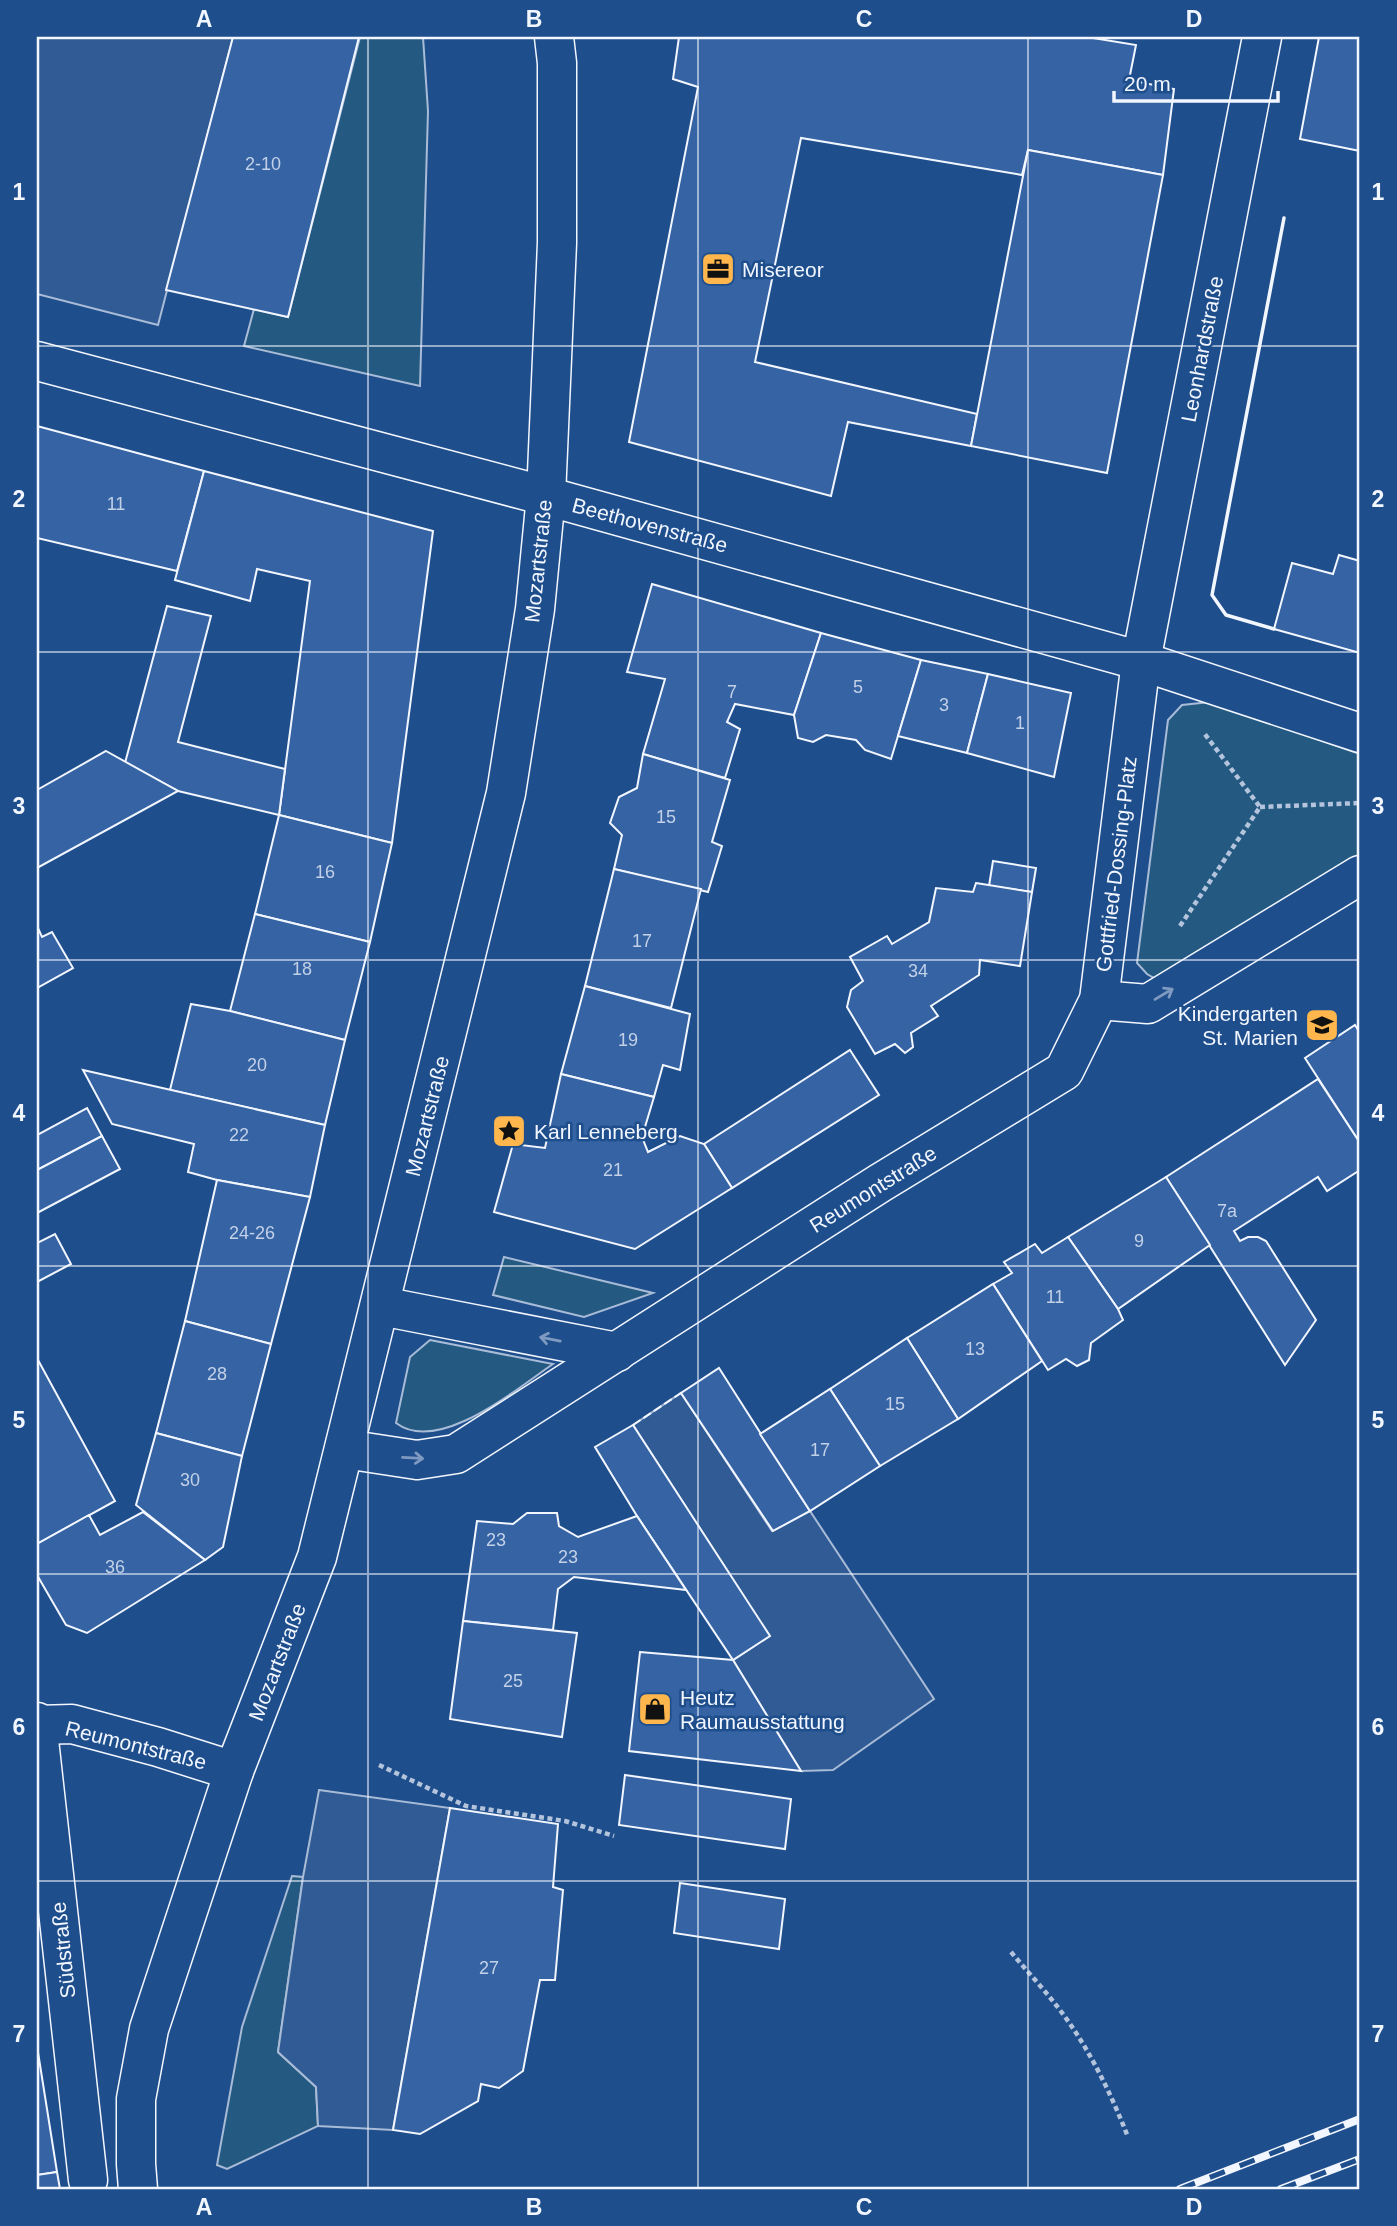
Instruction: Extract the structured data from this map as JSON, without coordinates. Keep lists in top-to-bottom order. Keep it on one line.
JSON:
{"streets":{"street":["Leonhardstraße","Beethovenstraße","Mozartstraße","Gottfried-Dossing-Platz","Reumontstraße","Südstraße"]},"crossings":[["Leonhardstraße","Beethovenstraße"],["Leonhardstraße","Gottfried-Dossing-Platz"],["Beethovenstraße","Mozartstraße"],["Beethovenstraße","Gottfried-Dossing-Platz"],["Mozartstraße","Reumontstraße"],["Gottfried-Dossing-Platz","Reumontstraße"],["Reumontstraße","Südstraße"]],"one_way":["Gottfried-Dossing-Platz"],"places":{"office":["Misereor"],"school or university":["Kindergarten St. Marien"],"place":["Karl Lenneberg"],"shop":["Heutz Raumausstattung"]},"house_numbers":["2-10","11","5","7","3","1","15","16","17","18","34","19","20","22","21","7a","24-26","9","11","13","28","15","17","30","23","23","36","25","27"],"scale_bar":"20 m","grid":{"columns":["A","B","C","D"],"rows":["1","2","3","4","5","6","7"]}}
